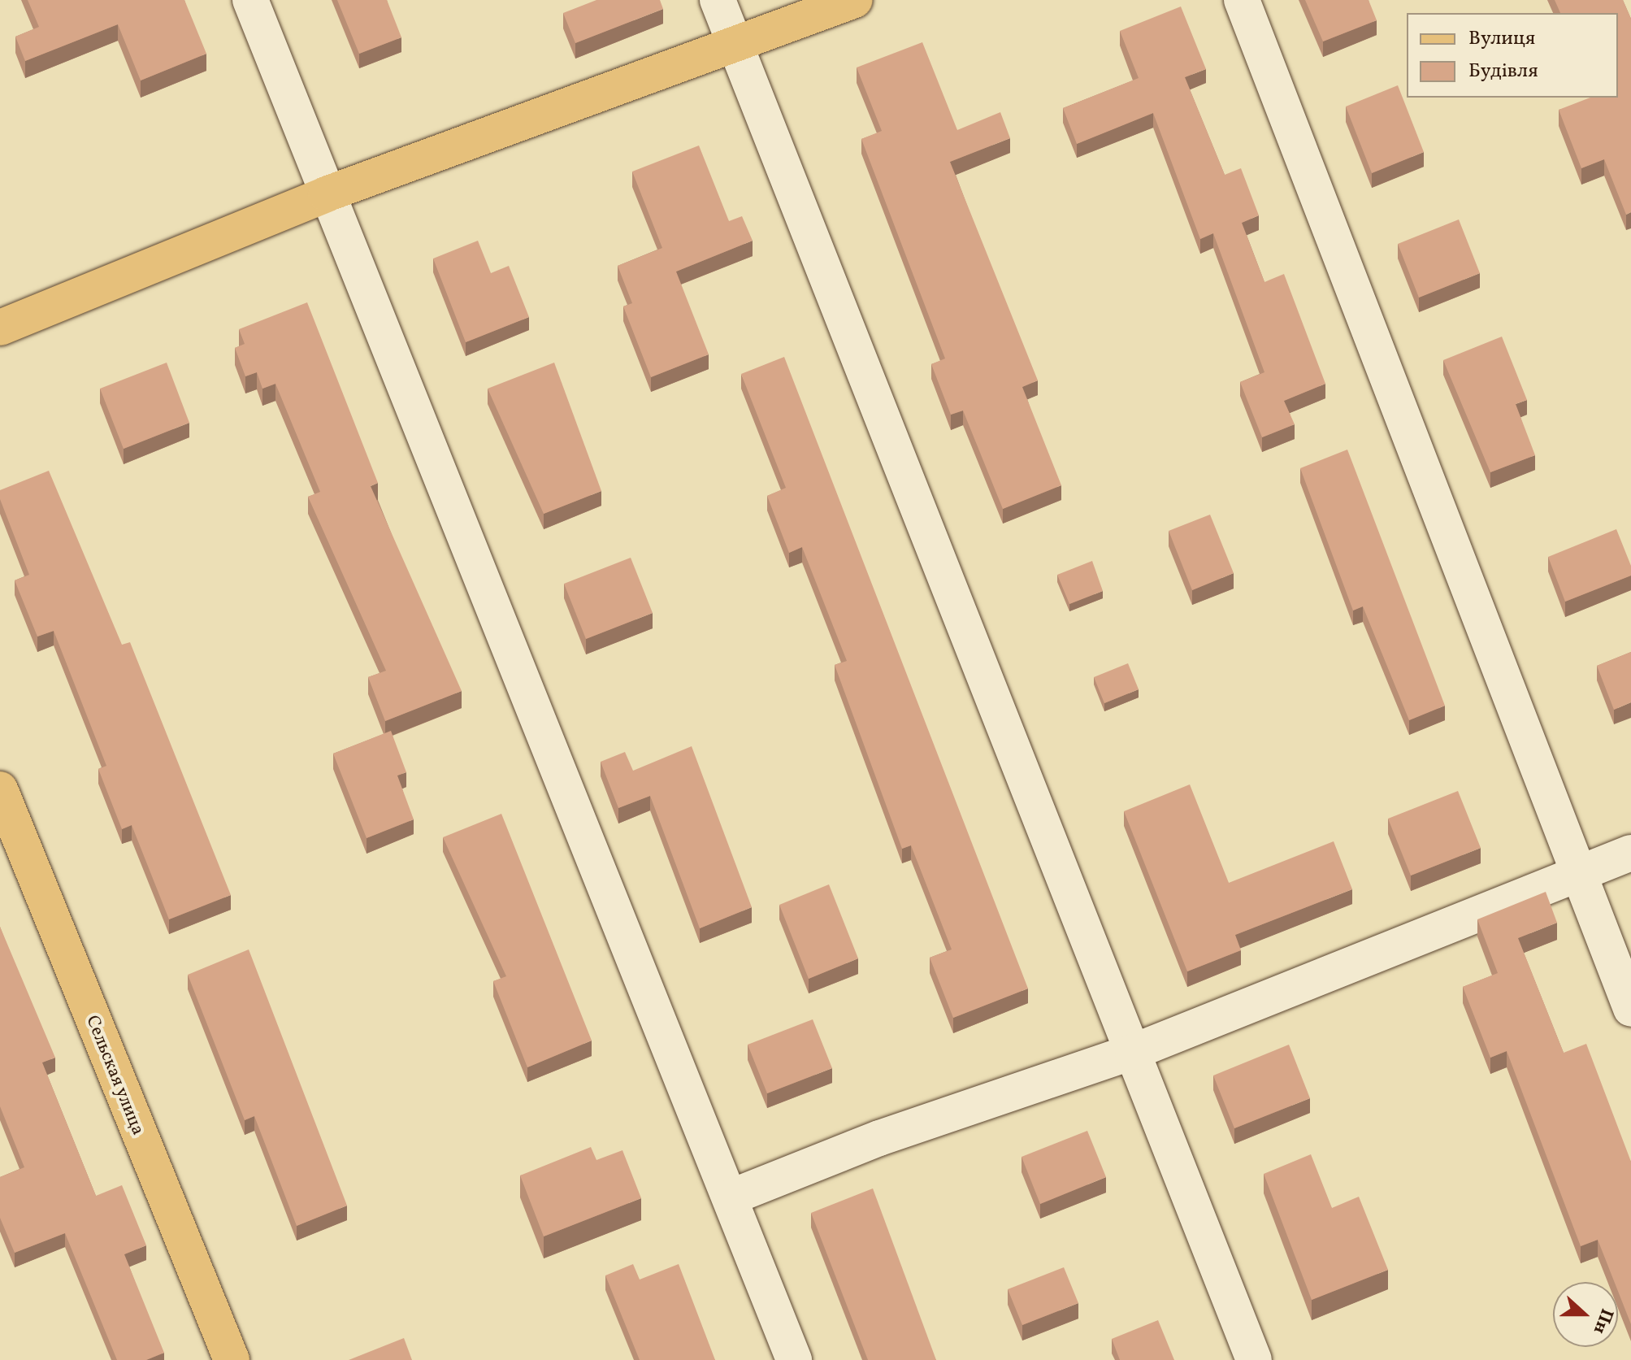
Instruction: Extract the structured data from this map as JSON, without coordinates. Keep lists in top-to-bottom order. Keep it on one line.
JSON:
{"streets":{"main road":["Сельская улица"]},"legend":["Вулиця","Будівля"],"north":"right"}
